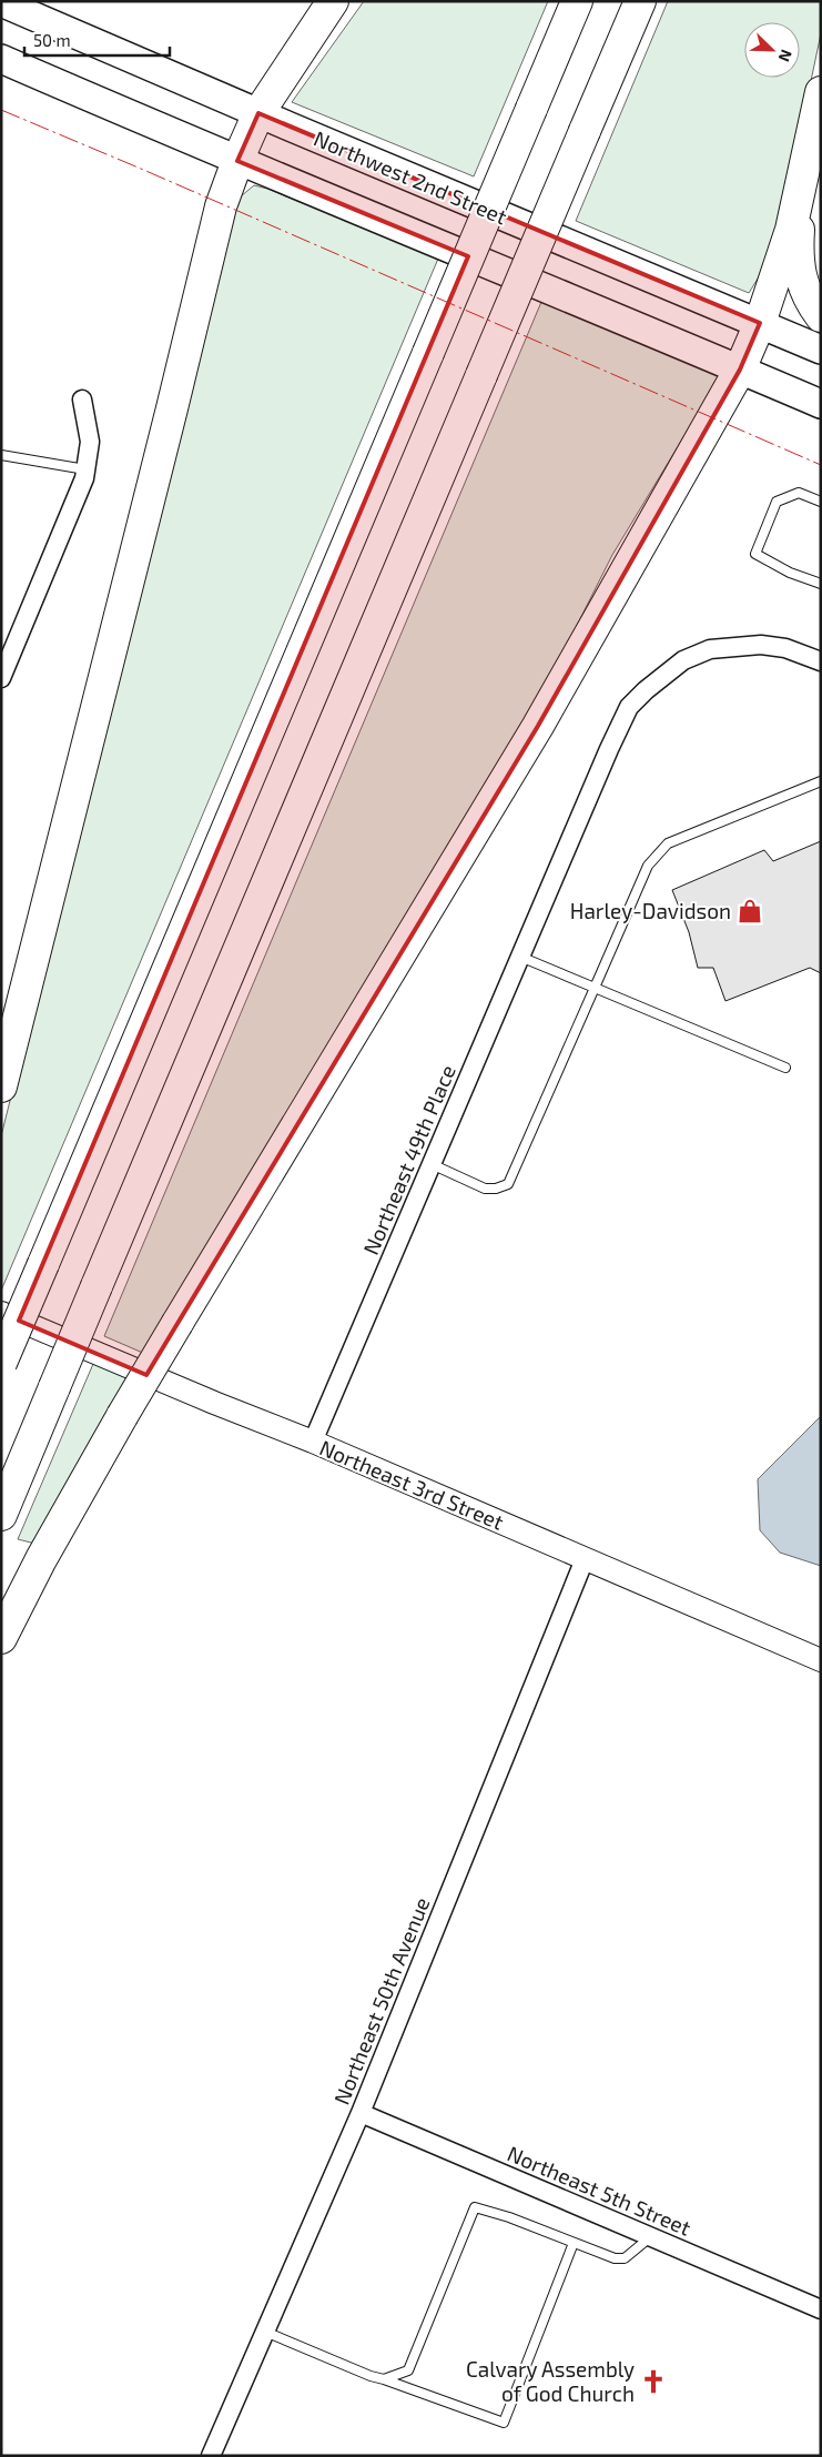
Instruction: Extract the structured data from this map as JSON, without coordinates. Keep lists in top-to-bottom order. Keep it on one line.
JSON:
{"streets":{"main road":["Northwest 2nd Street"],"street":["Northeast 49th Place","Northeast 3rd Street","Northeast 50th Avenue","Northeast 5th Street"]},"crossings":[["Northeast 49th Place","Northeast 3rd Street"],["Northeast 3rd Street","Northeast 50th Avenue"],["Northeast 50th Avenue","Northeast 5th Street"]],"places":{"shop":["Harley-Davidson"],"church":["Calvary Assembly of God Church"]},"scale_bar":"50 m","north":"bottom right"}
